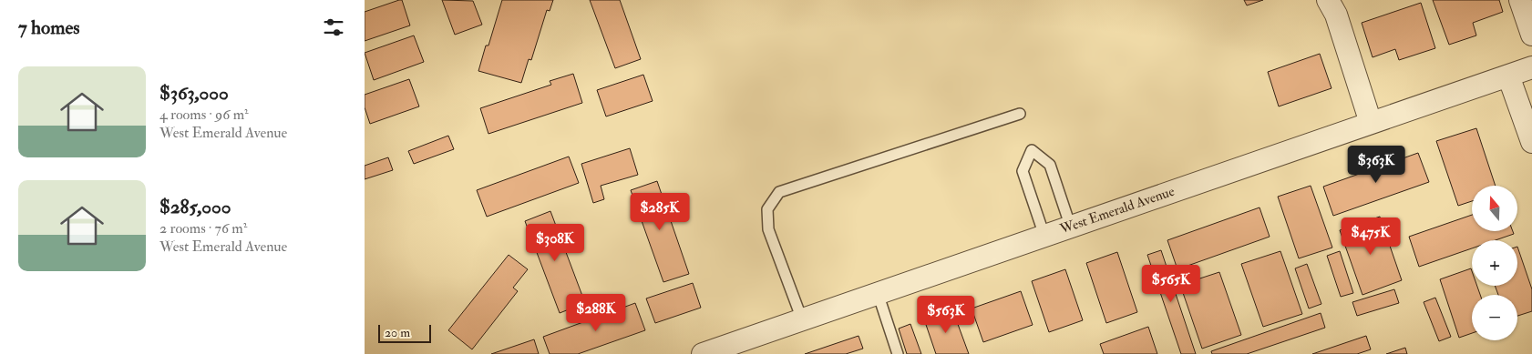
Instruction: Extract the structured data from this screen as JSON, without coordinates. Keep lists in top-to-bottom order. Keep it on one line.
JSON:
{"streets":{"street":["West Emerald Avenue"]},"scale_bar":"20 m","north":"top","page":{"heading":"7 homes","list":[{"name":"$363,000","note":"4 rooms · 96 m² · West Emerald Avenue"},{"name":"$285,000","note":"2 rooms · 76 m² · West Emerald Avenue"}],"price":["$363K","$285K","$475K","$308K","$565K","$288K","$563K"],"map_buttons":["+","−"],"scale":"20 m"}}
